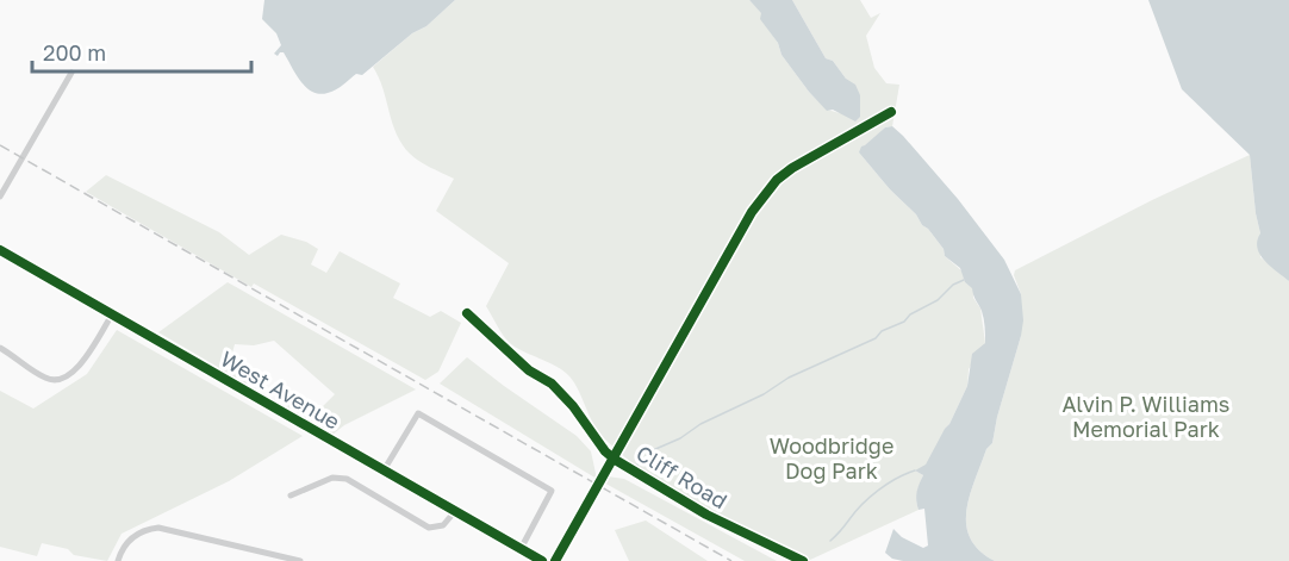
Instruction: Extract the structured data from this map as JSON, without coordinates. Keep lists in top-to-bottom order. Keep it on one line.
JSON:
{"streets":{"street":["West Avenue","Cliff Road"]},"parks":["Alvin P. Williams Memorial Park","Woodbridge Dog Park"],"scale_bar":"200 m"}
